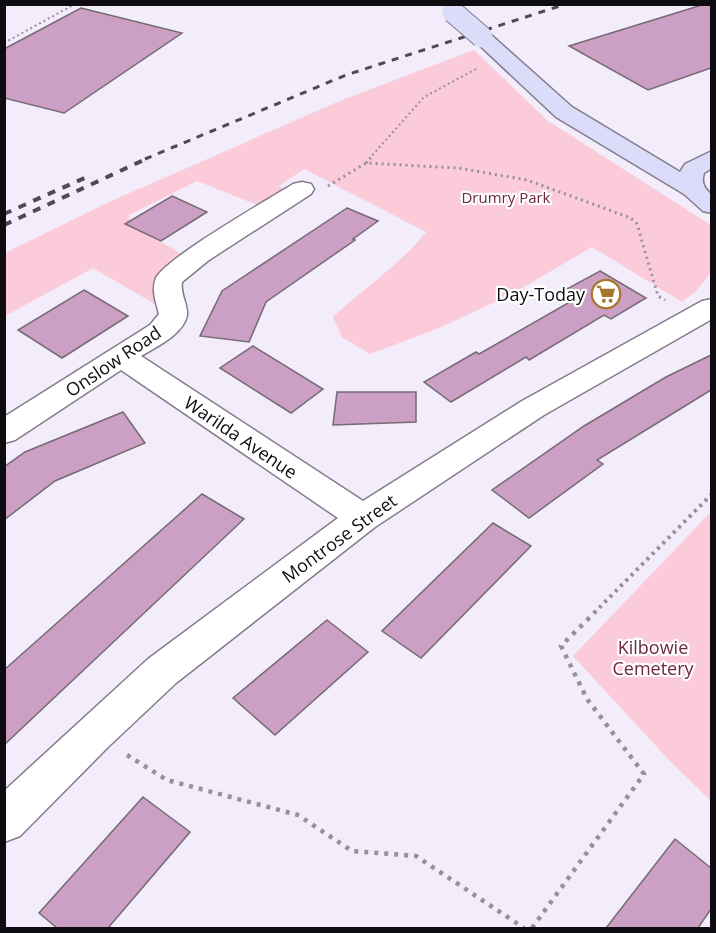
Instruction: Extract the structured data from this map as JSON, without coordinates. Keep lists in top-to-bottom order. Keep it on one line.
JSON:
{"streets":{"street":["Onslow Road","Warilda Avenue","Montrose Street"]},"crossings":[["Onslow Road","Warilda Avenue"],["Warilda Avenue","Montrose Street"]],"parks":["Drumry Park","Kilbowie Cemetery"],"places":{"supermarket":["Day-Today"]}}
